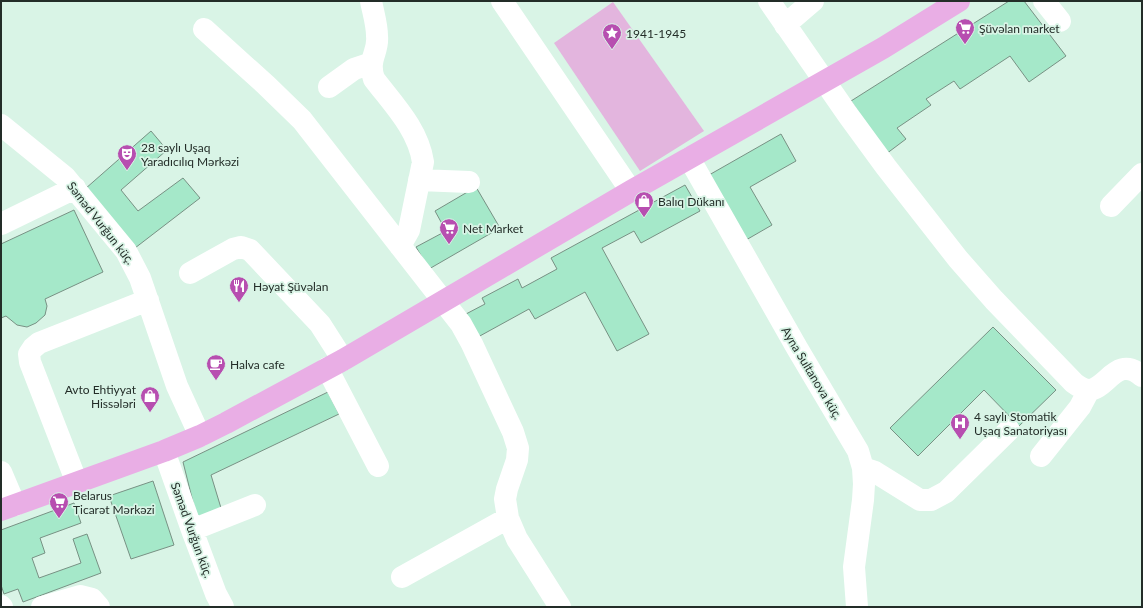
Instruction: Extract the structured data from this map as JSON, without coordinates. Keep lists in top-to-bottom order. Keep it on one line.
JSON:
{"streets":{"street":["Səməd Vurğun küç.","Ayna Sultanova küç."]},"places":{"supermarket":["Şüvəlan market","Net Market","Belarus Ticarət Mərkəzi"],"place":["1941-1945"],"theatre":["28 saylı Uşaq Yaradıcılıq Mərkəzi"],"shop":["Balıq Dükanı","Avto Ehtiyyat Hissələri"],"restaurant":["Həyat Şüvəlan"],"cafe":["Halva cafe"],"hospital":["4 saylı Stomatik Uşaq Sanatoriyası"]}}
